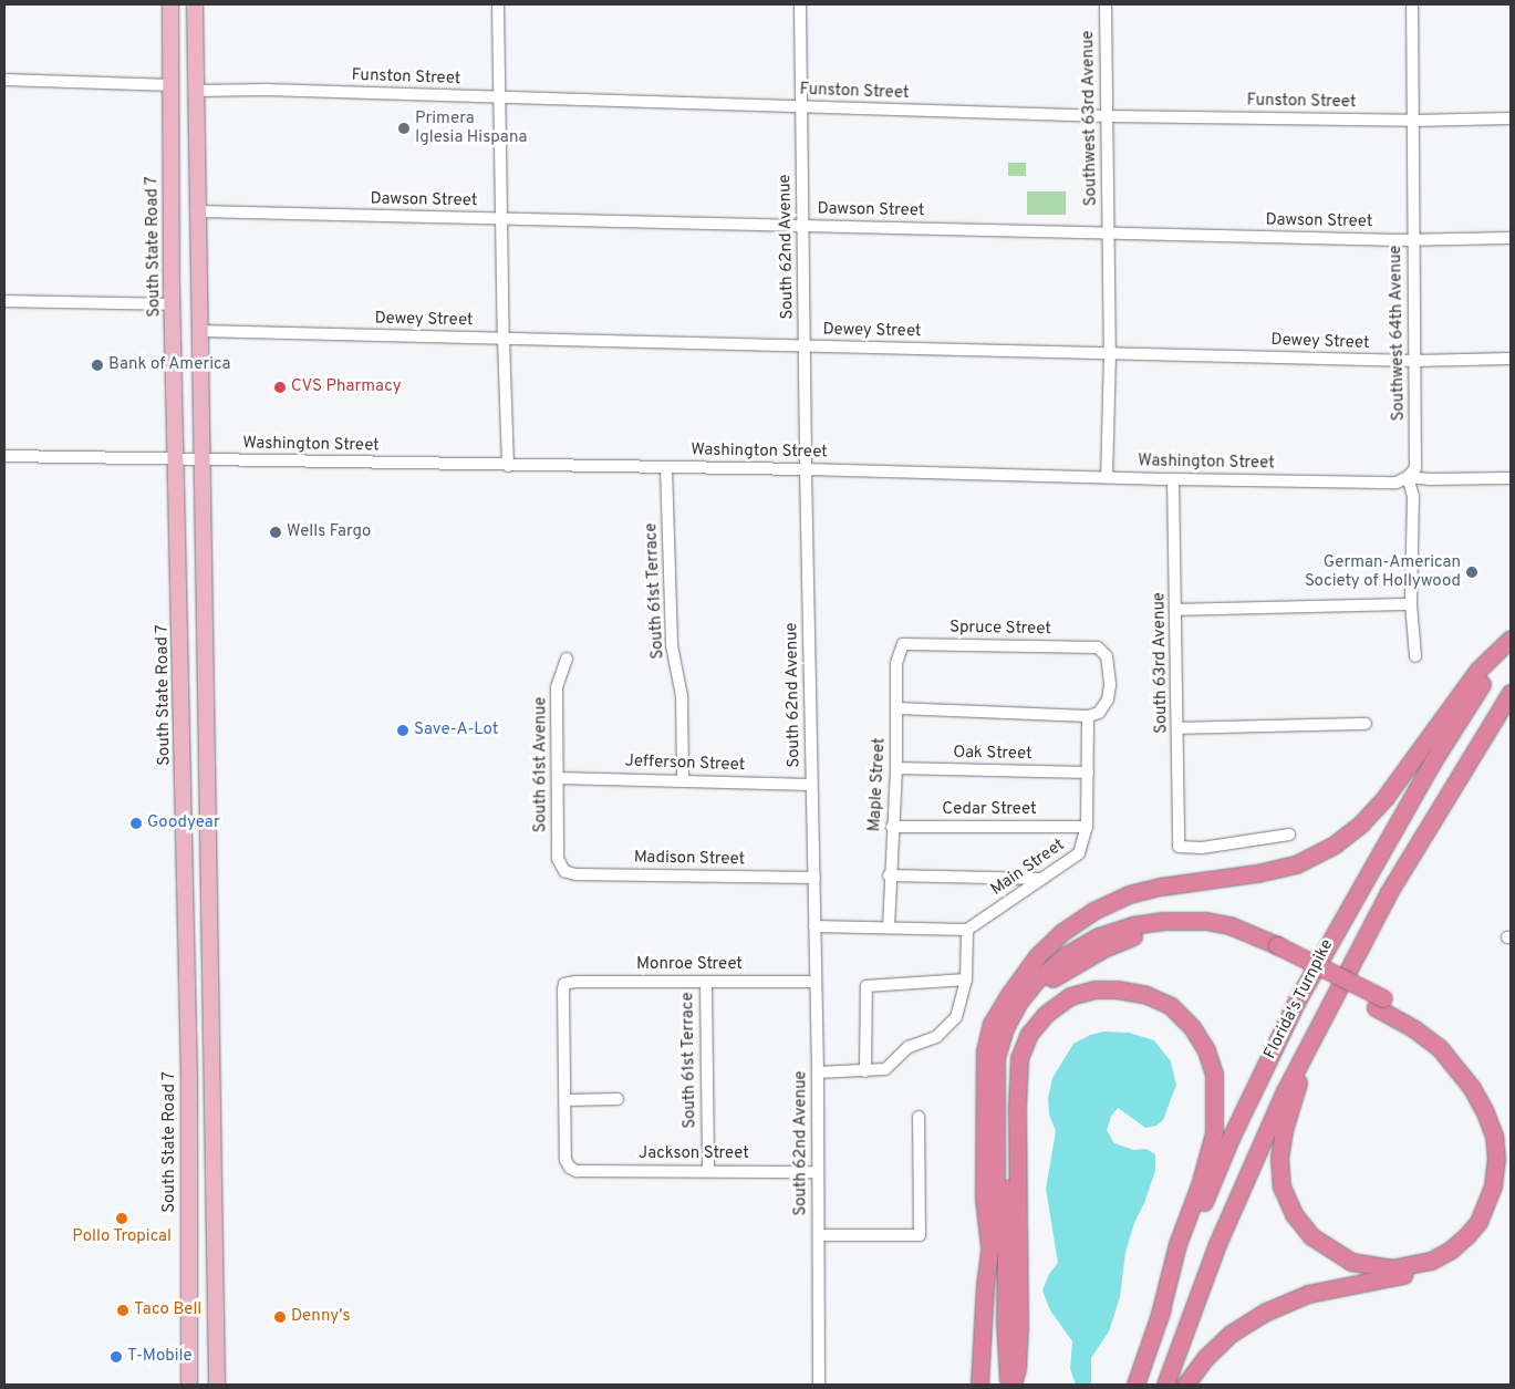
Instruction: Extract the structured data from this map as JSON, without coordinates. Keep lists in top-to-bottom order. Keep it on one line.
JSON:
{"streets":{"highway":["Florida's Turnpike"],"main road":["South State Road 7"],"street":["Funston Street","Southwest 63rd Avenue","Dawson Street","South 62nd Avenue","Dewey Street","Southwest 64th Avenue","Washington Street","South 61st Terrace","Spruce Street","South 63rd Avenue","Oak Street","Jefferson Street","South 61st Avenue","Maple Street","Cedar Street","Madison Street","Main Street","Monroe Street","Jackson Street"]},"crossings":[["Funston Street","Southwest 63rd Avenue"],["Funston Street","South 62nd Avenue"],["Funston Street","Southwest 64th Avenue"],["Southwest 63rd Avenue","Dawson Street"],["Dawson Street","South 62nd Avenue"],["Dawson Street","Southwest 64th Avenue"],["South State Road 7","Washington Street"],["South 62nd Avenue","Dewey Street"],["South 62nd Avenue","Washington Street"],["South 62nd Avenue","Jefferson Street"],["South 62nd Avenue","Madison Street"],["South 62nd Avenue","Monroe Street"],["South 62nd Avenue","Jackson Street"],["Dewey Street","Southwest 64th Avenue"],["Southwest 64th Avenue","Washington Street"],["Washington Street","South 61st Terrace"],["Washington Street","South 63rd Avenue"],["South 61st Terrace","Jefferson Street"],["South 61st Terrace","Monroe Street"],["South 61st Terrace","Jackson Street"],["Spruce Street","Maple Street"],["Spruce Street","Main Street"],["Oak Street","Maple Street"],["Oak Street","Main Street"],["Jefferson Street","South 61st Avenue"],["South 61st Avenue","Madison Street"],["Maple Street","Cedar Street"],["Cedar Street","Main Street"],["Monroe Street","Jackson Street"]],"places":["Primera Iglesia Hispana","Bank of America","CVS Pharmacy","Wells Fargo","German-American Society of Hollywood","Save-A-Lot","Goodyear","Pollo Tropical","Taco Bell","Denny's","T-Mobile"]}
